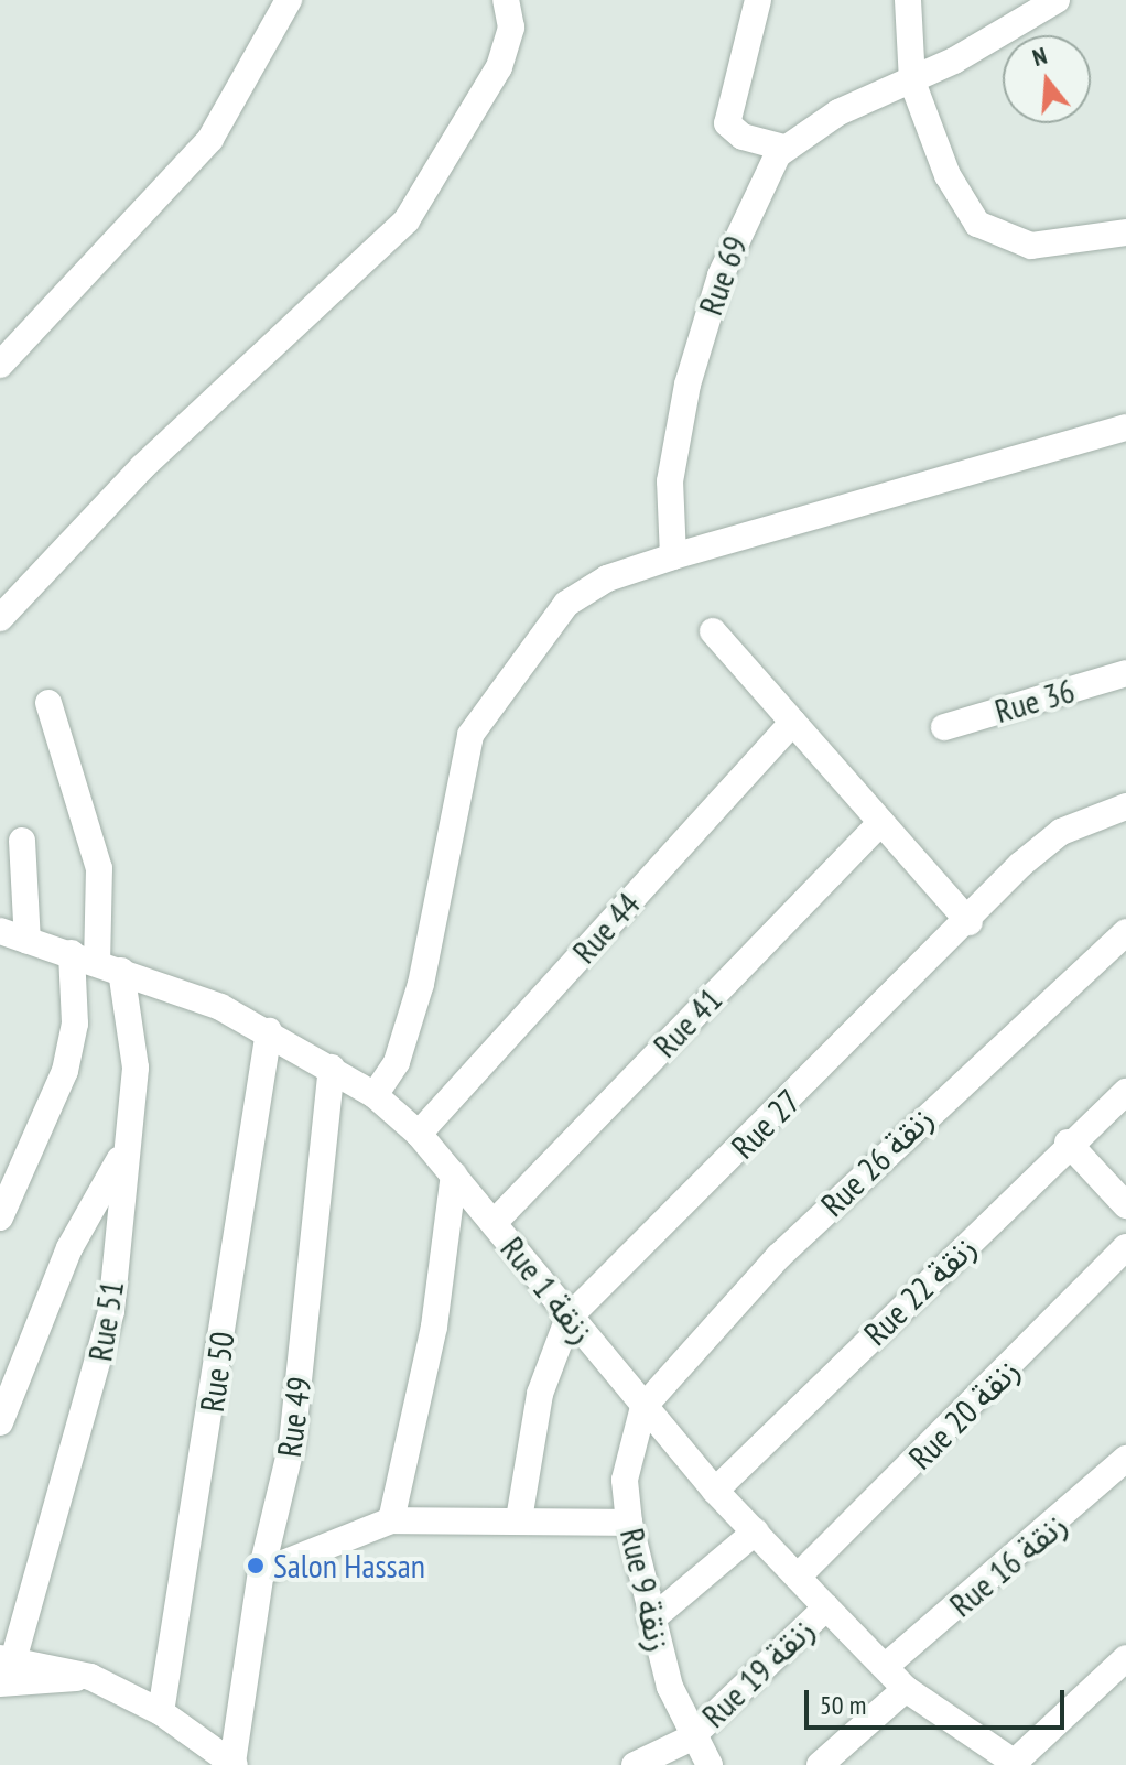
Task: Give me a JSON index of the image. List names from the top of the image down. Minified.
{"streets":{"street":["Rue 69","Rue 36","Rue 44","Rue 41","Rue 27","Rue 26 زنقة","Rue 1 زنقة","Rue 22 زنقة","Rue 51","Rue 50","Rue 20 زنقة","Rue 49","Rue 16 زنقة","Rue 9 زنقة","Rue 19 زنقة"]},"crossings":[["Rue 44","Rue 1 زنقة"],["Rue 41","Rue 1 زنقة"],["Rue 27","Rue 1 زنقة"],["Rue 26 زنقة","Rue 1 زنقة"],["Rue 26 زنقة","Rue 9 زنقة"],["Rue 1 زنقة","Rue 22 زنقة"],["Rue 1 زنقة","Rue 51"],["Rue 1 زنقة","Rue 50"],["Rue 1 زنقة","Rue 20 زنقة"],["Rue 1 زنقة","Rue 49"],["Rue 1 زنقة","Rue 16 زنقة"],["Rue 1 زنقة","Rue 9 زنقة"],["Rue 1 زنقة","Rue 19 زنقة"],["Rue 9 زنقة","Rue 19 زنقة"]],"places":["Salon Hassan"],"scale_bar":"50 m","north":"top"}
